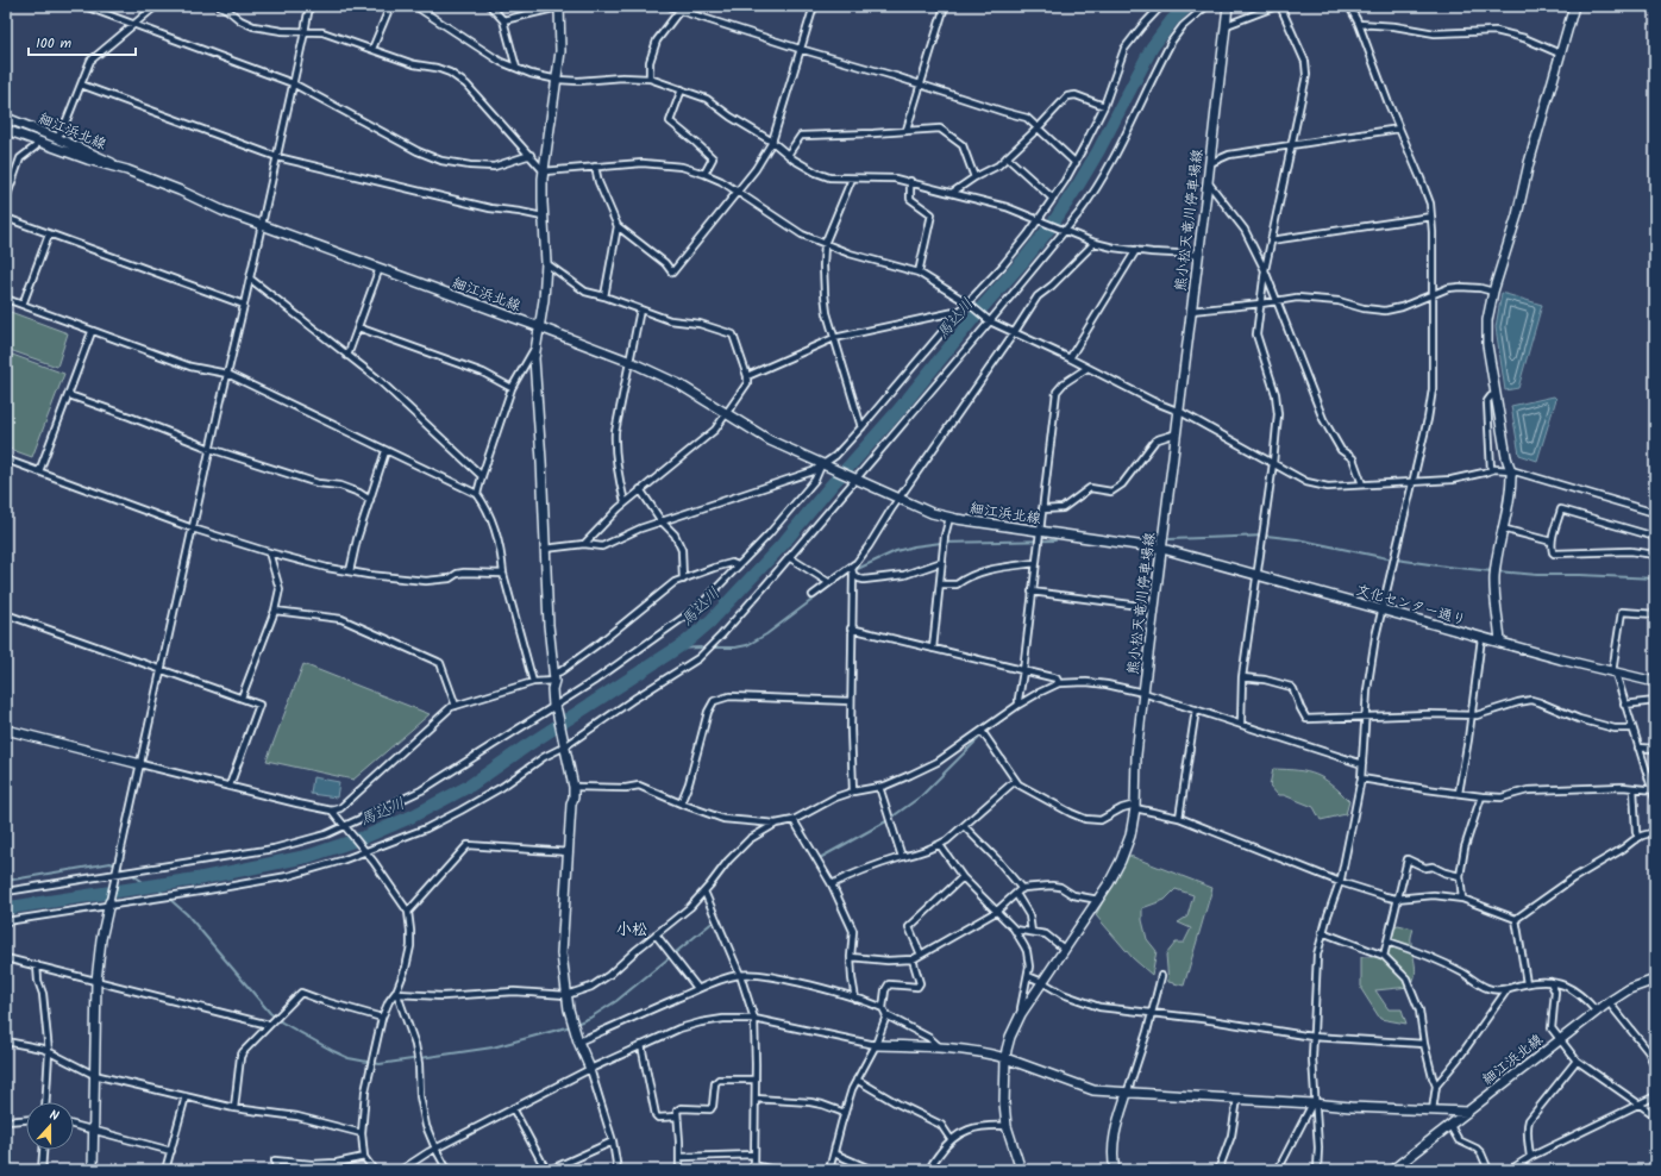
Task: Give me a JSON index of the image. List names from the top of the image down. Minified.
{"streets":{"street":["細江浜北線","熊小松天竜川停車場線","文化センター通り"]},"crossings":[["細江浜北線","熊小松天竜川停車場線"],["細江浜北線","文化センター通り"],["熊小松天竜川停車場線","文化センター通り"]],"districts":["小松"],"water":["馬込川"],"scale_bar":"100 m","north":"top"}
